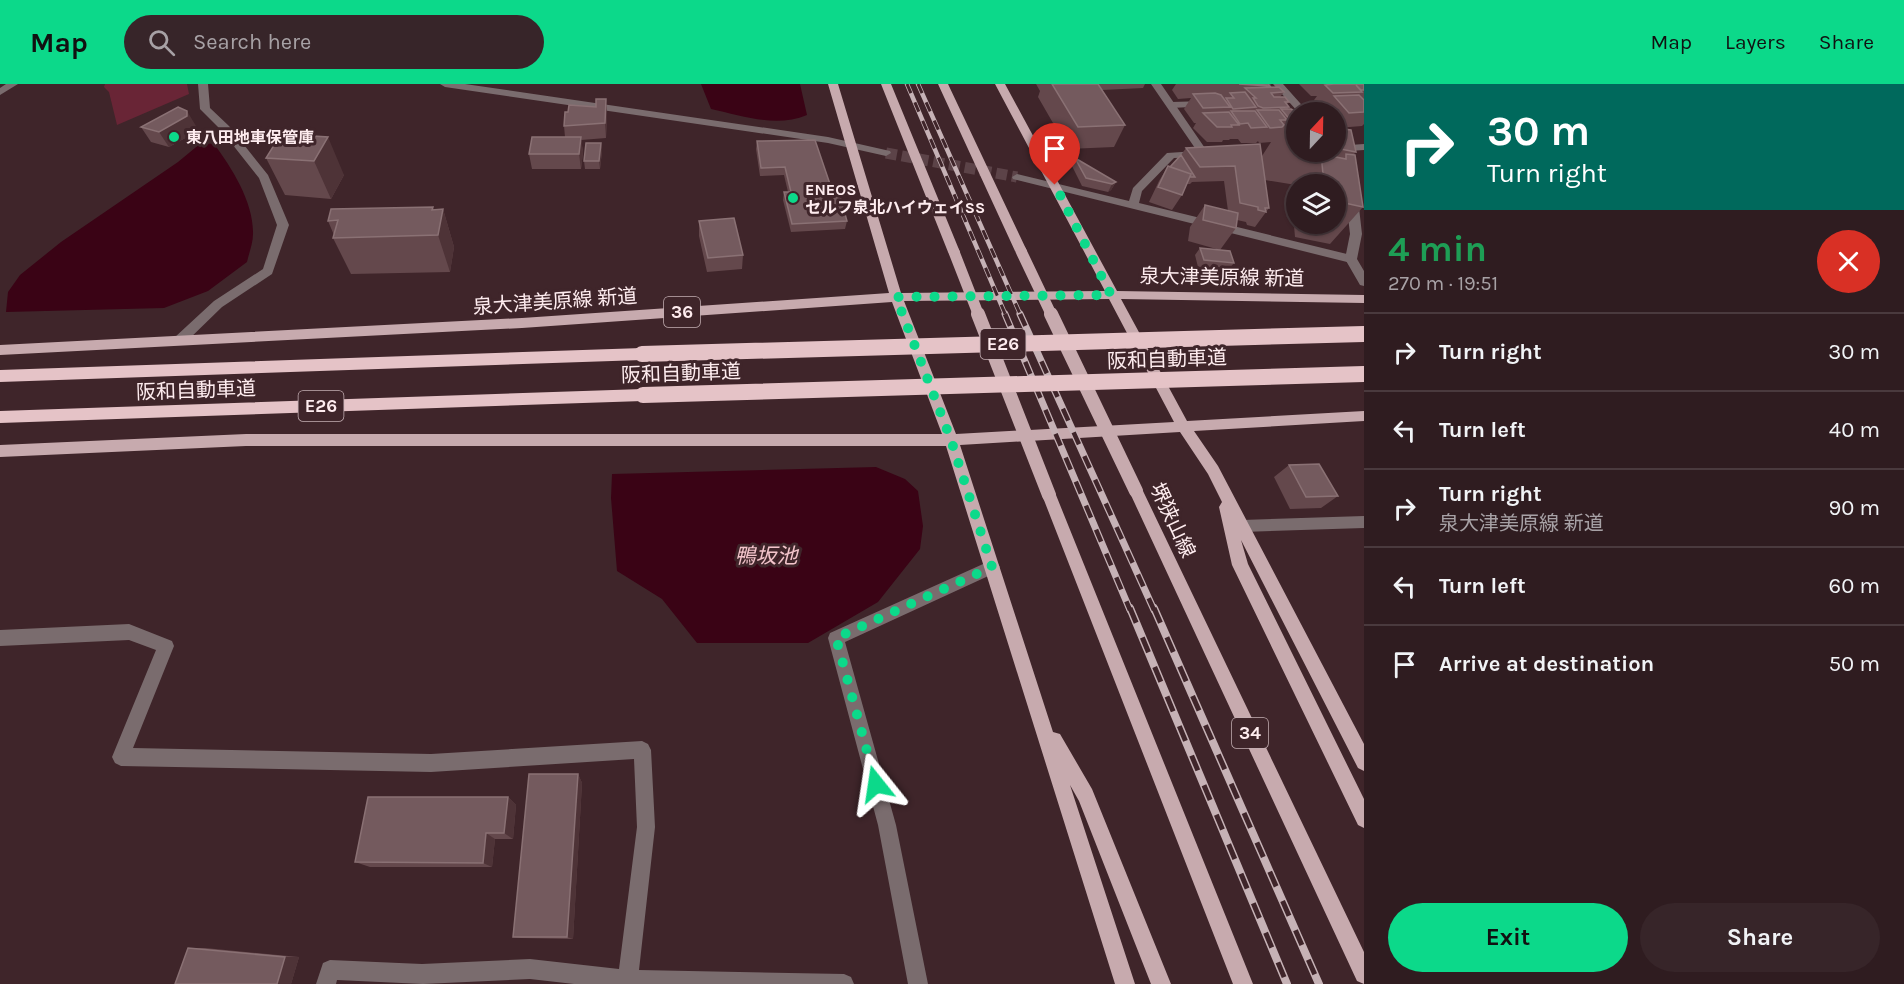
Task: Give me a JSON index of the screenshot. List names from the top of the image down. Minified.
{"streets":{"highway":["E26","阪和自動車道"],"main road":["泉大津美原線 新道","36","堺狭山線","34"]},"water":["鴨坂池"],"places":["東八田地車保管庫","ENEOS セルフ泉北ハイウェイSS"],"north":"top","page":{"header":"Map","search":"Search here","nav":["Map","Layers","Share"],"turn":["30 m","Turn right"],"heading":["4 min","270 m · 19:51"],"list":[{"name":"Turn right","value":"30 m"},{"name":"Turn left","value":"40 m"},{"name":"Turn right","note":"泉大津美原線 新道","value":"90 m"},{"name":"Turn left","value":"60 m"},{"name":"Arrive at destination","value":"50 m"}],"buttons":["Exit","Share"]}}
